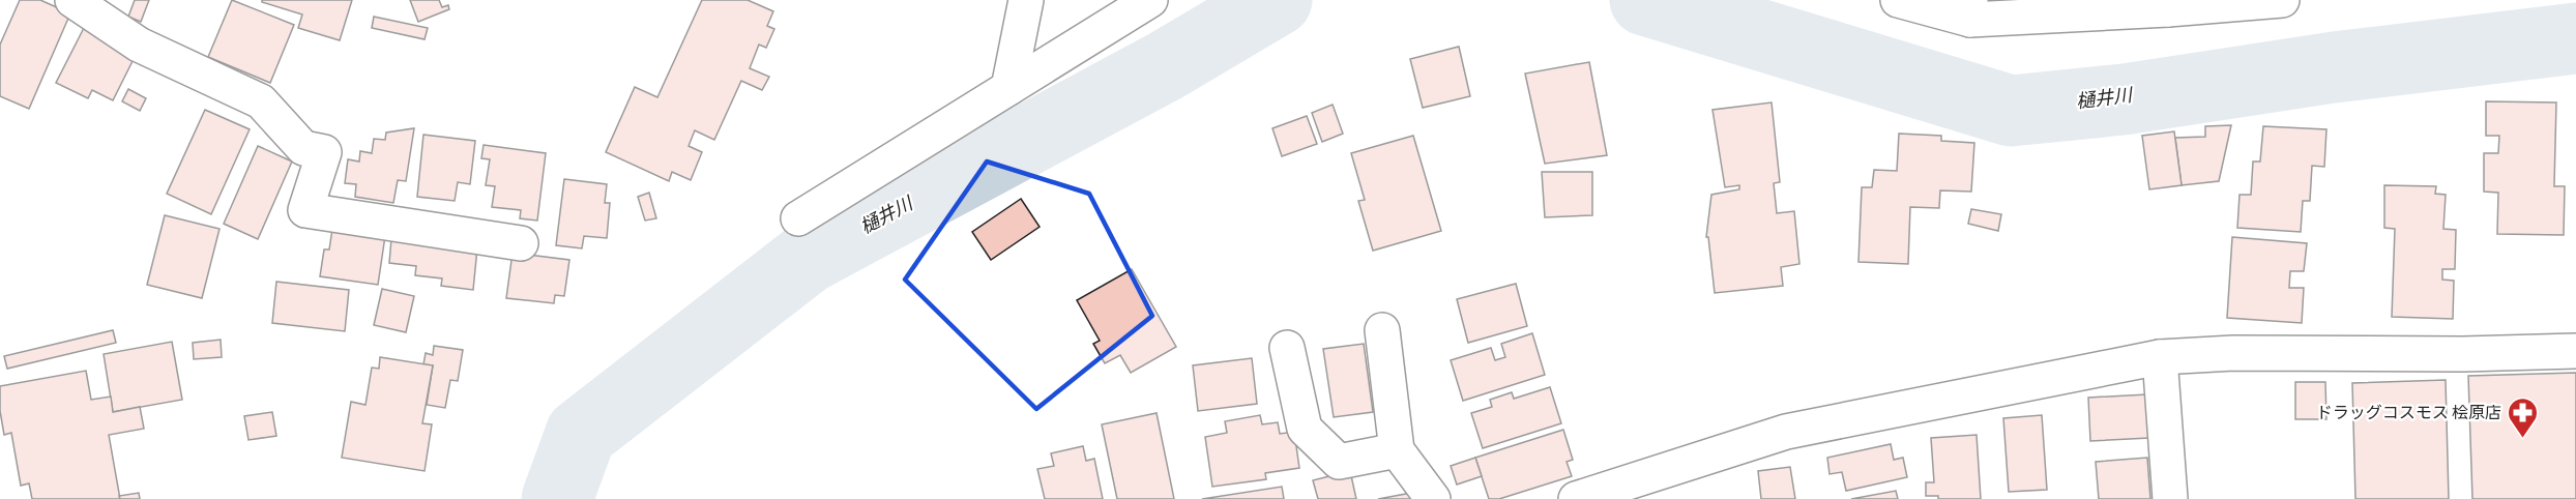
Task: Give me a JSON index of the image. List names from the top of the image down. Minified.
{"water":["樋井川"],"places":{"pharmacy":["ドラッグコスモス 桧原店"]}}
